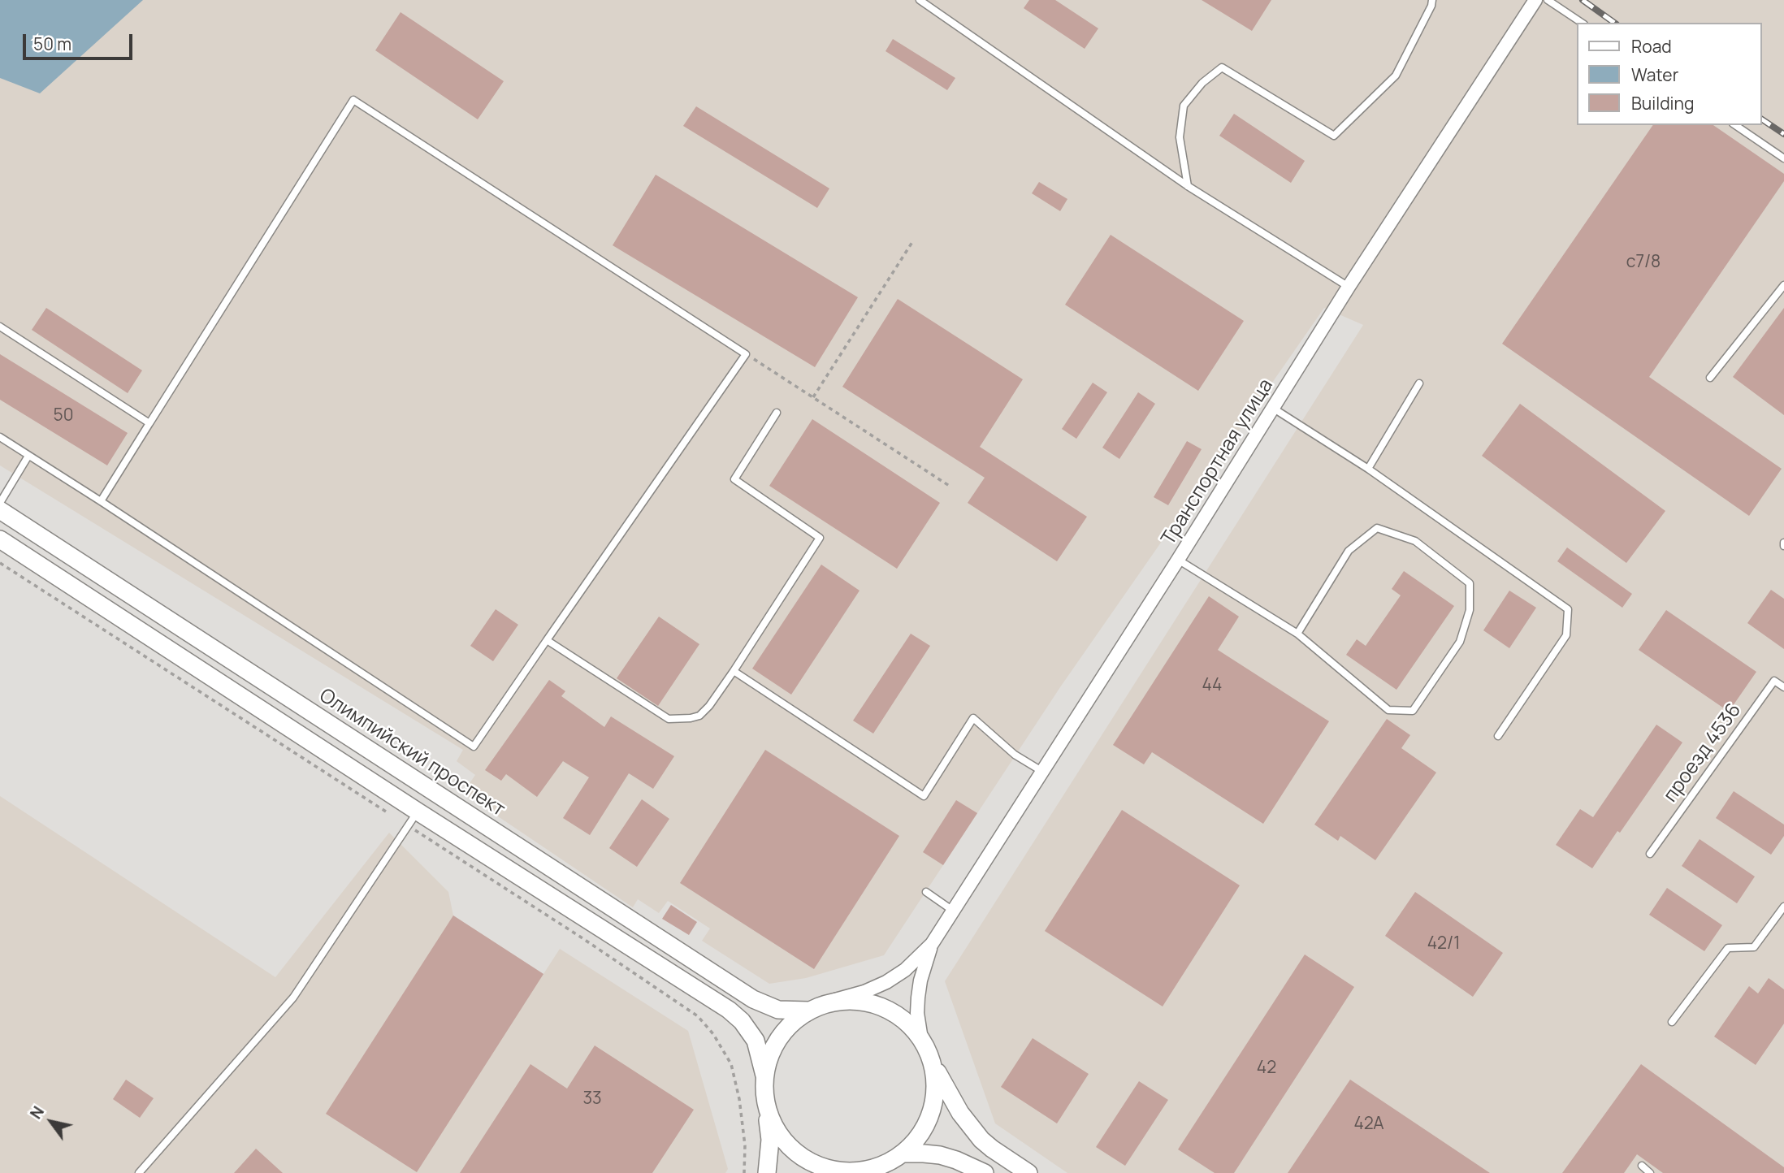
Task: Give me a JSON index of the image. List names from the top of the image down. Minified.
{"streets":{"main road":["Олимпийский проспект"],"street":["Транспортная улица"],"lane":["проезд 4536"]},"crossings":[["Транспортная улица","Олимпийский проспект"]],"house_numbers":["с7/8","50","44","42/1","42","33","42А"],"legend":["Road","Water","Building"],"scale_bar":"50 m","north":"top left"}
